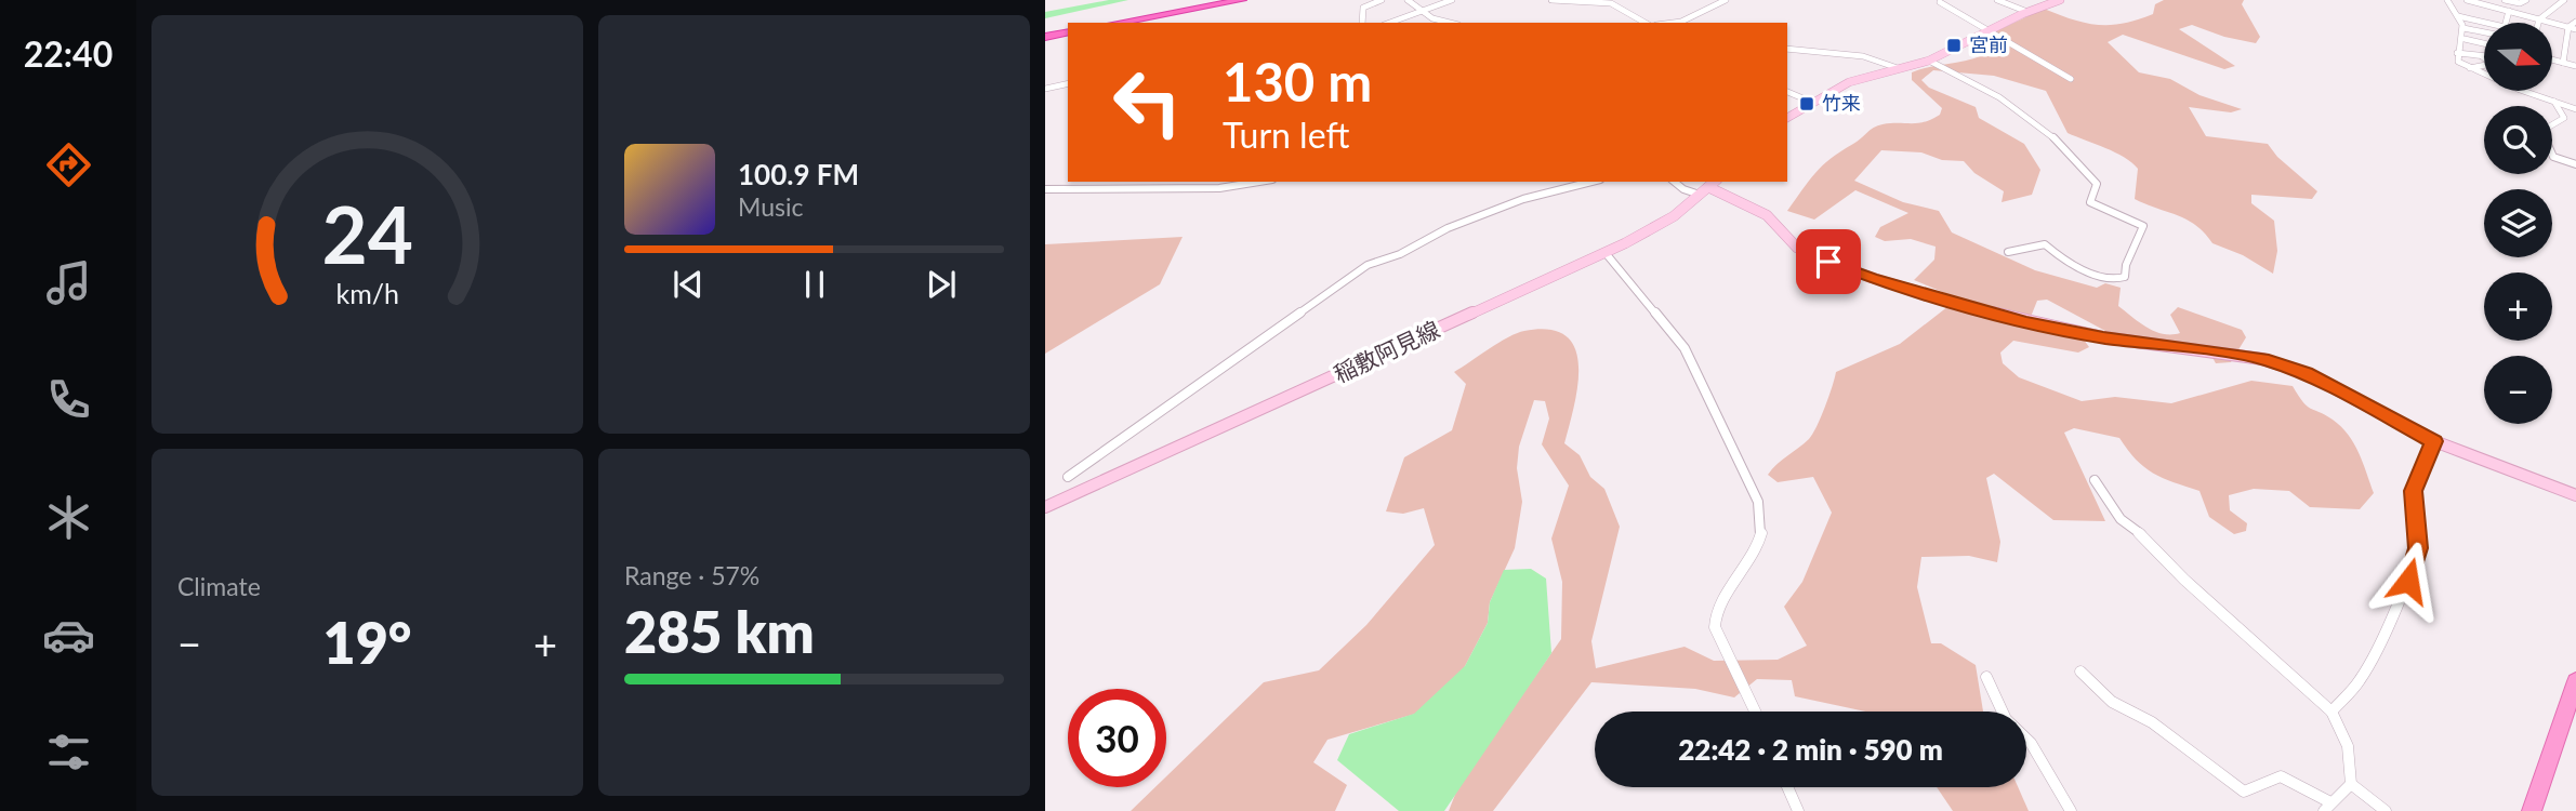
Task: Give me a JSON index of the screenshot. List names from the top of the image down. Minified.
{"streets":{"main road":["稲敷阿見線"]},"places":{"transit":["宮前","竹来"]},"north":"right","page":{"tabs":"22:40","map_buttons":["+","−"],"turn":["130 m","Turn left"],"song":["100.9 FM","Music"],"tile":["Climate",["Range · 57%","285 km"]],"heat":["−","19°","+"],"limit":"30","trip":"22:42 · 2 min · 590 m","gauge":["24","km/h"]}}
